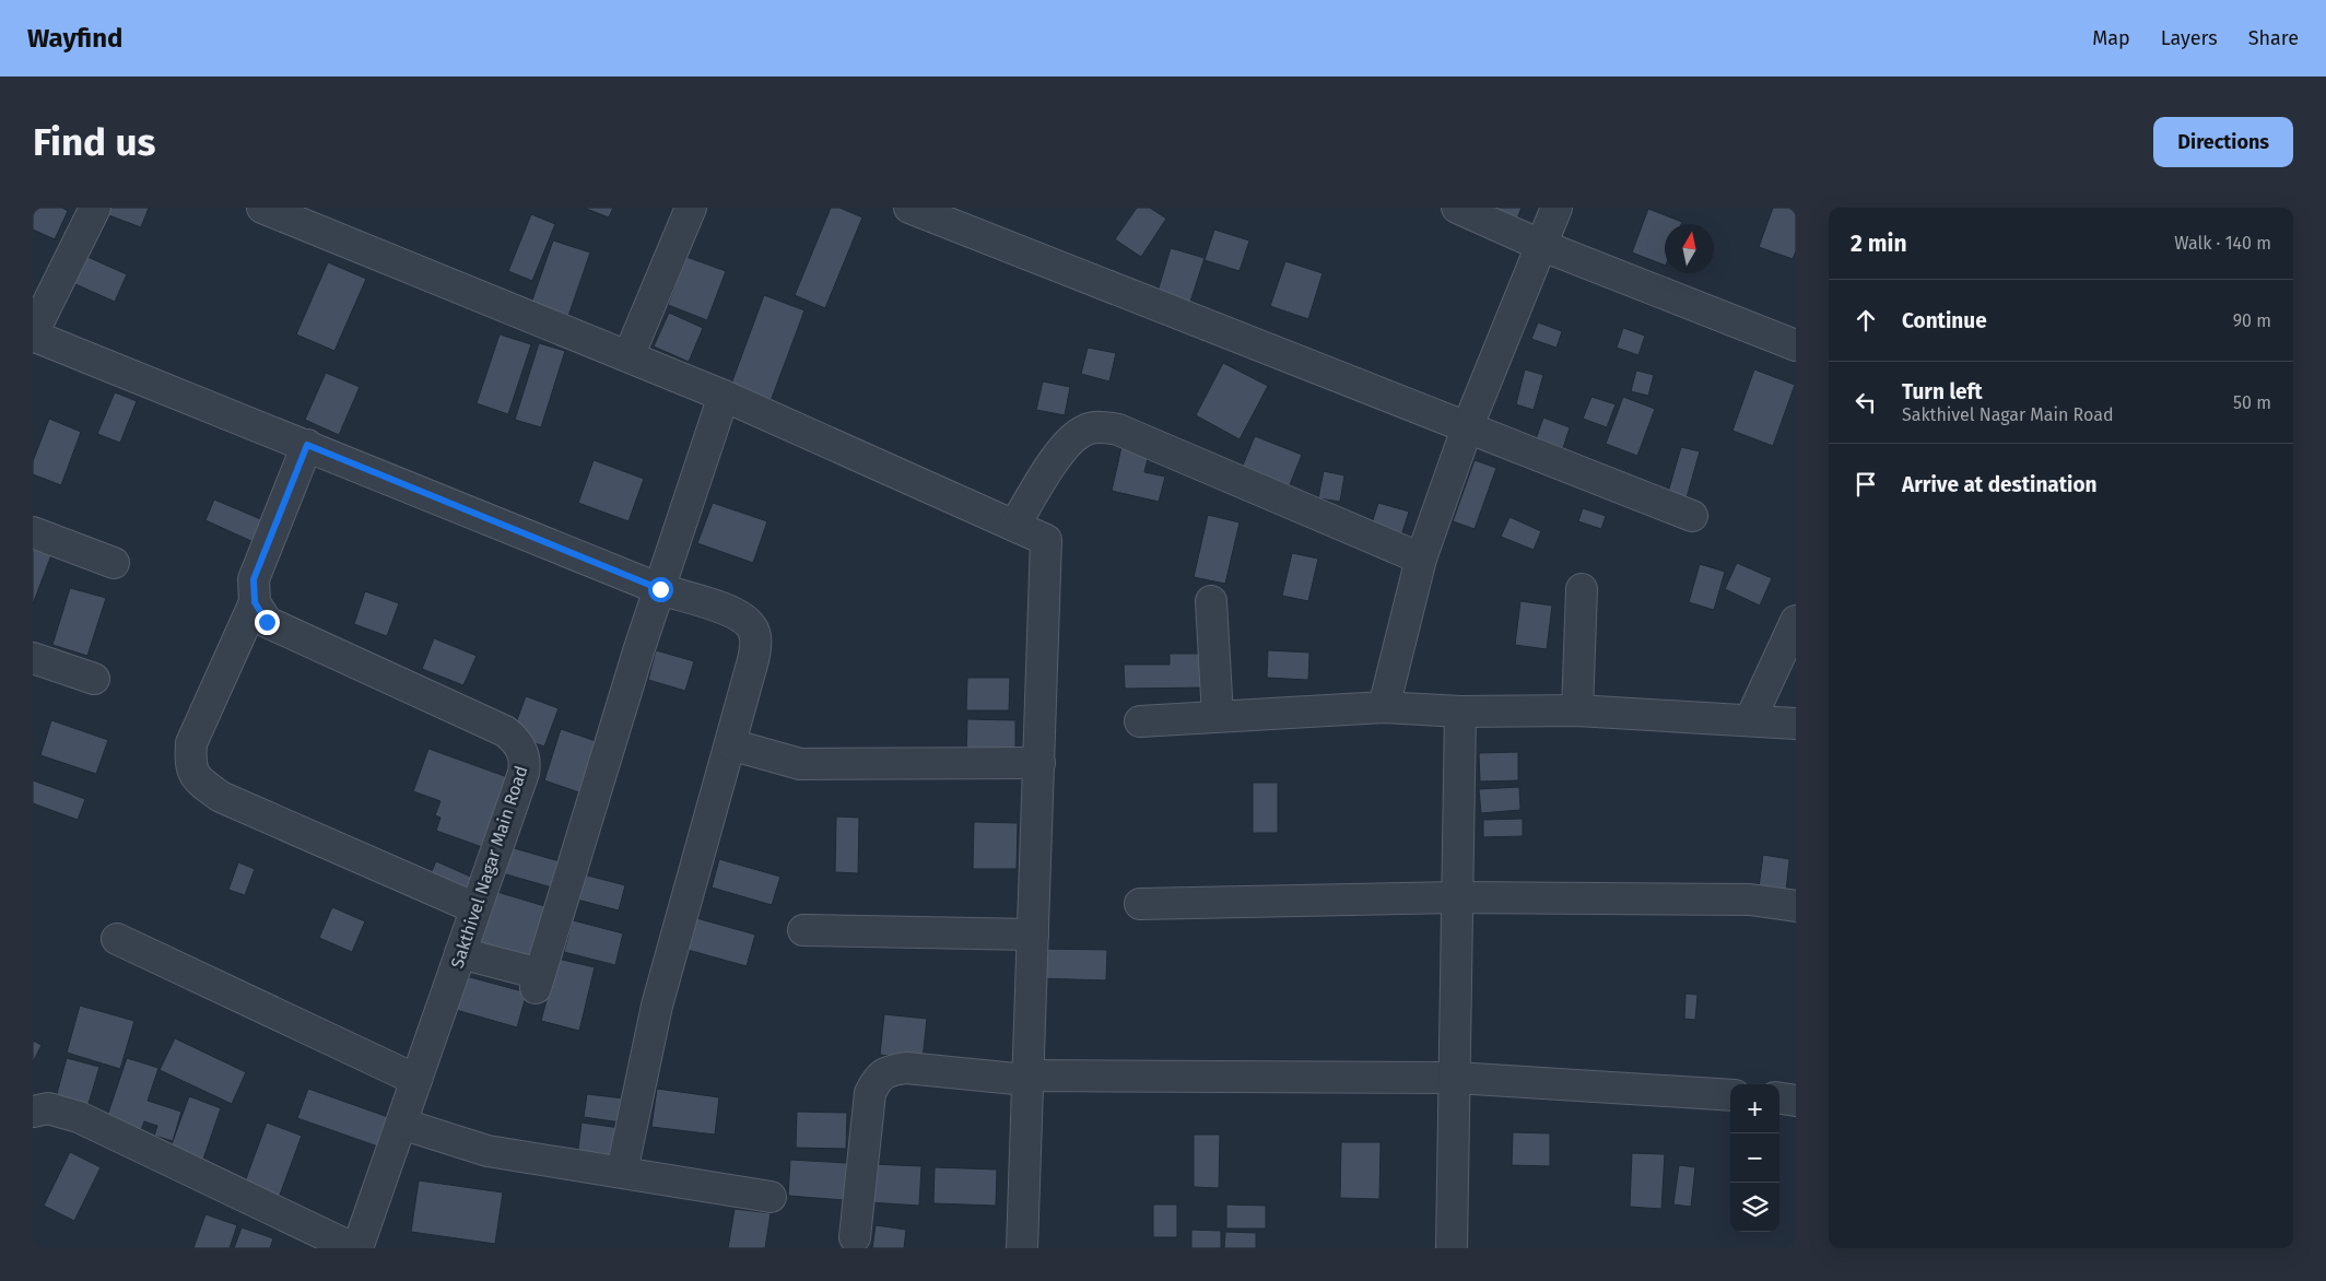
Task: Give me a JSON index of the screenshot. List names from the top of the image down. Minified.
{"streets":{"street":["Sakthivel Nagar Main Road"]},"north":"top","page":{"header":"Wayfind","nav":["Map","Layers","Share"],"buttons":"Directions","title":"Find us","heading":["2 min","Walk · 140 m"],"list":[["Continue","90 m"],["Turn left","Sakthivel Nagar Main Road","50 m"],"Arrive at destination"],"map_buttons":["+","−"]}}
